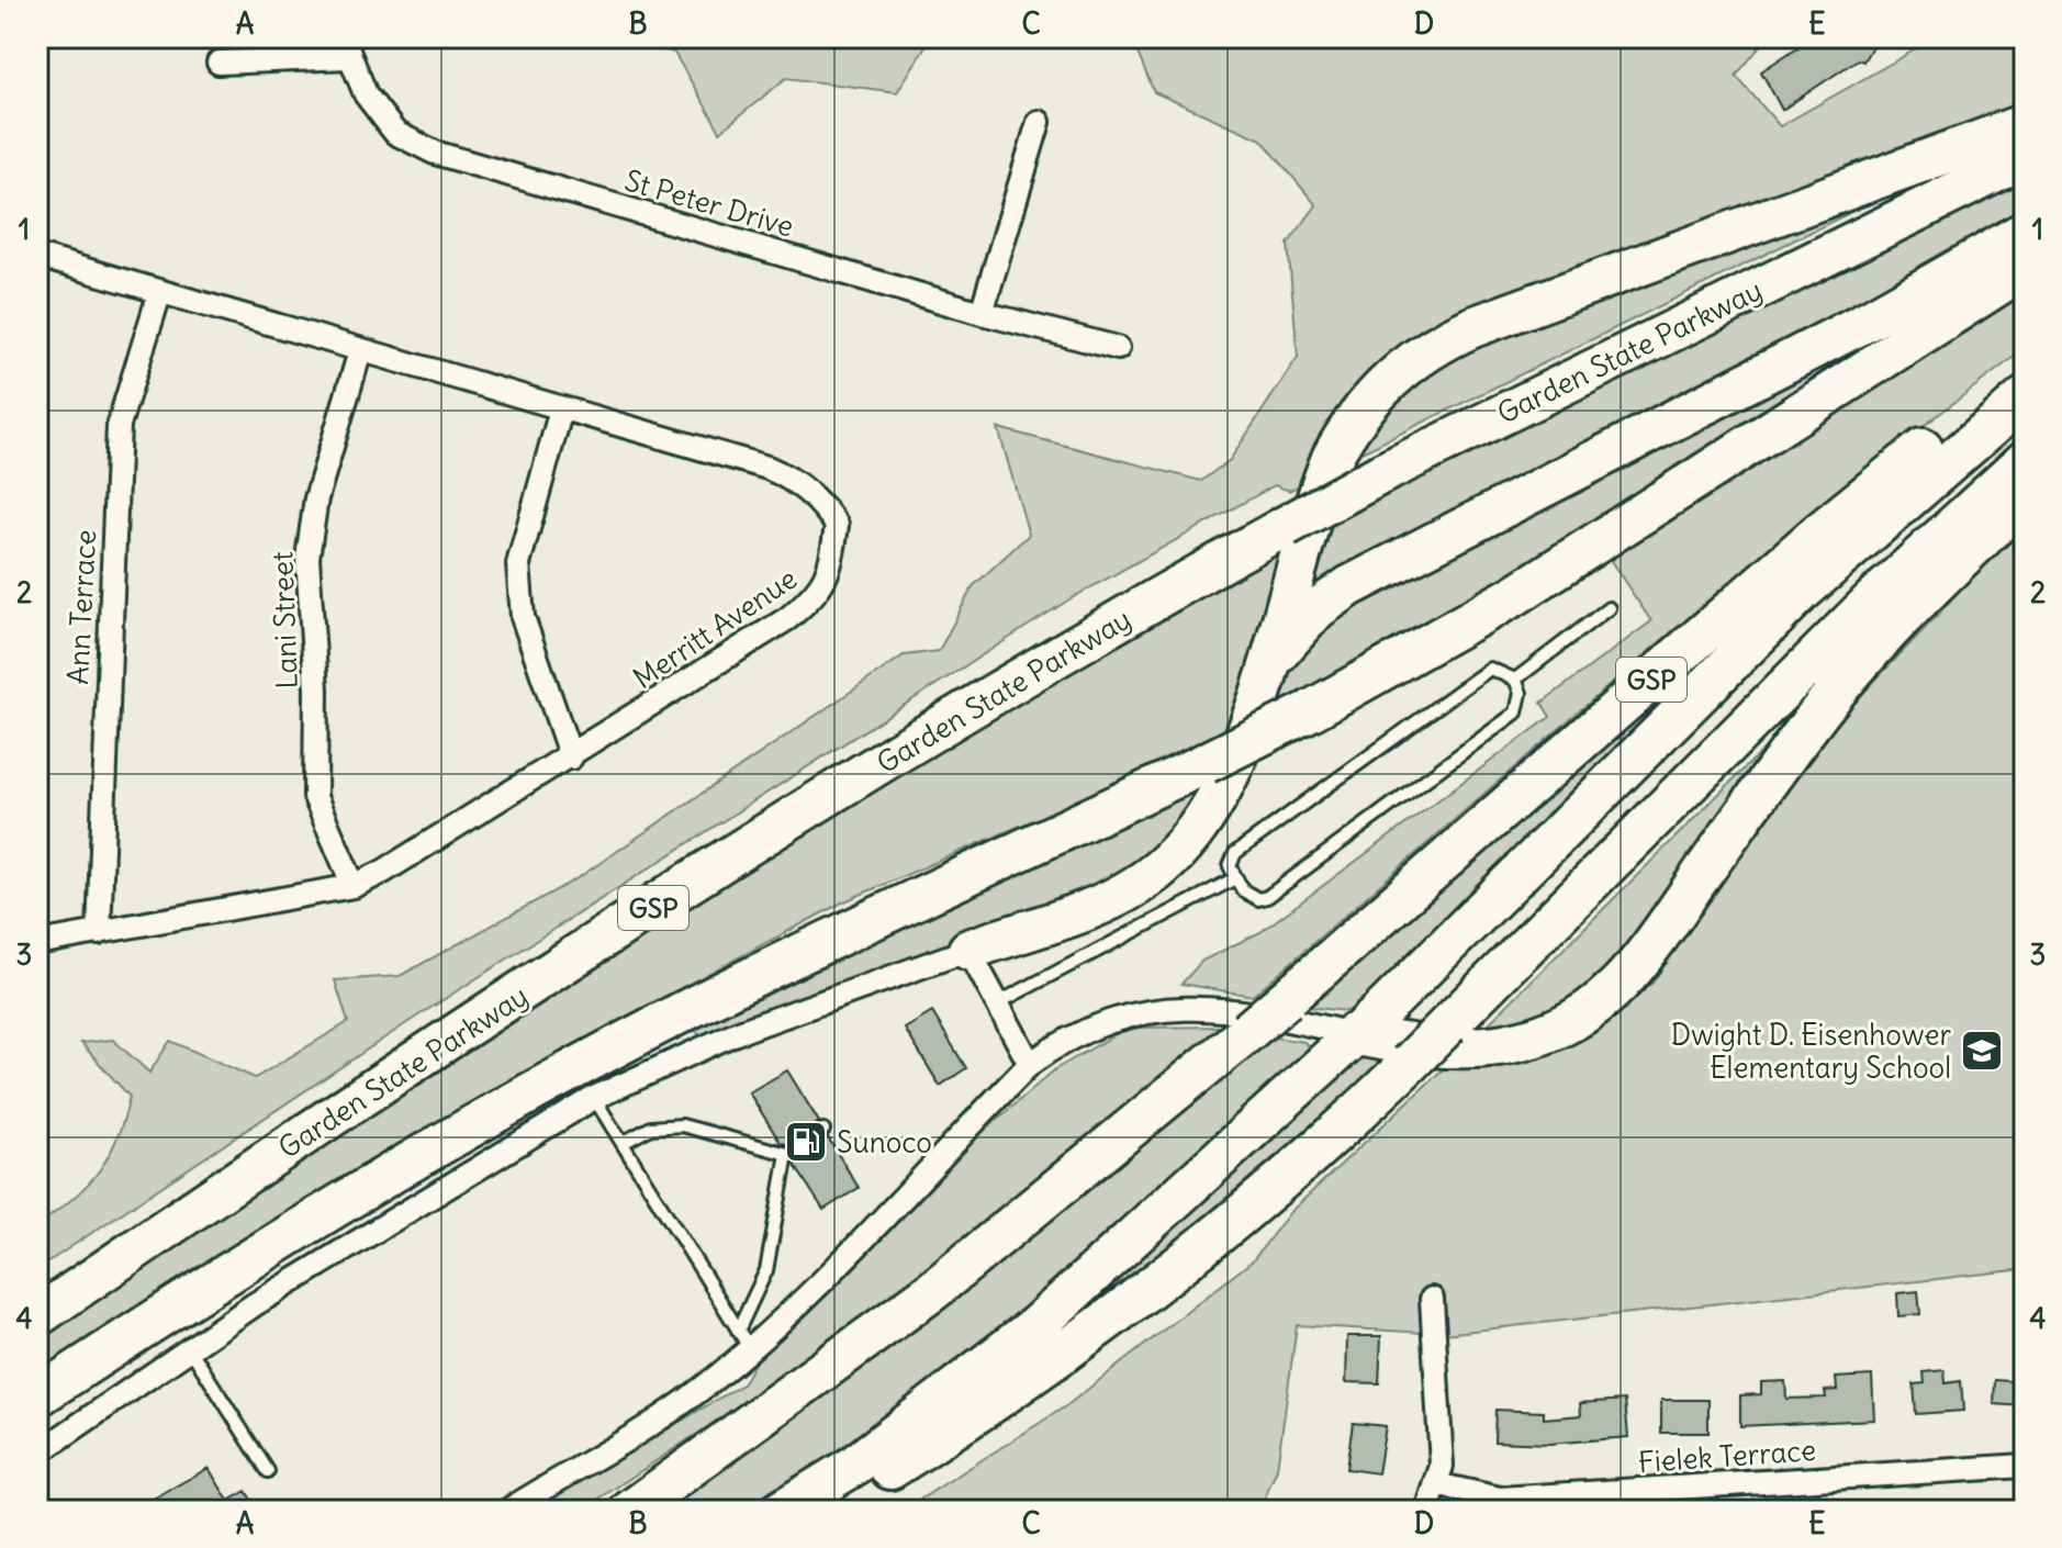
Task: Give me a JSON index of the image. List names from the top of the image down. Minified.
{"streets":{"highway":["Garden State Parkway","GSP"],"street":["St Peter Drive","Ann Terrace","Lani Street","Merritt Avenue","Fielek Terrace"]},"crossings":[["Ann Terrace","Merritt Avenue"],["Lani Street","Merritt Avenue"]],"places":{"school or university":["Dwight D. Eisenhower Elementary School"],"fuel station":["Sunoco"]},"grid":{"columns":["A","B","C","D","E"],"rows":["1","2","3","4"]}}
